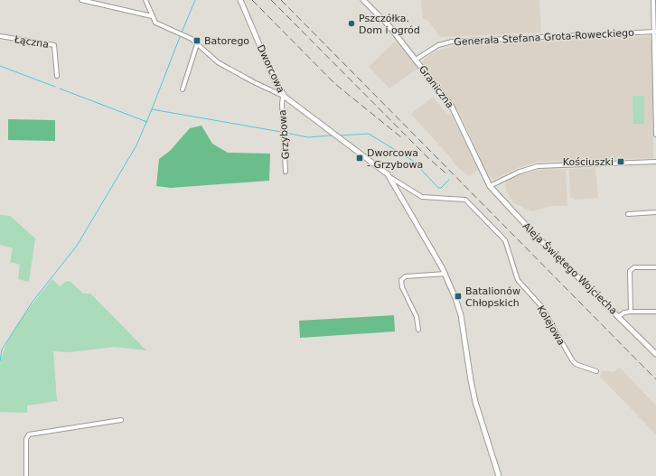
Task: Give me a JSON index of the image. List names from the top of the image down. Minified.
{"streets":{"street":["Generała Stefana Grota-Roweckiego","Łączna","Dworcowa","Graniczna","Grzybowa","Aleja Świętego Wojciecha","Kolejowa"]},"crossings":[["Generała Stefana Grota-Roweckiego","Graniczna"],["Dworcowa","Grzybowa"],["Graniczna","Aleja Świętego Wojciecha"]],"places":{"other":["Pszczółka. Dom i ogród"],"transit":["Batorego","Dworcowa - Grzybowa","Kościuszki","Batalionów Chłopskich"]}}
